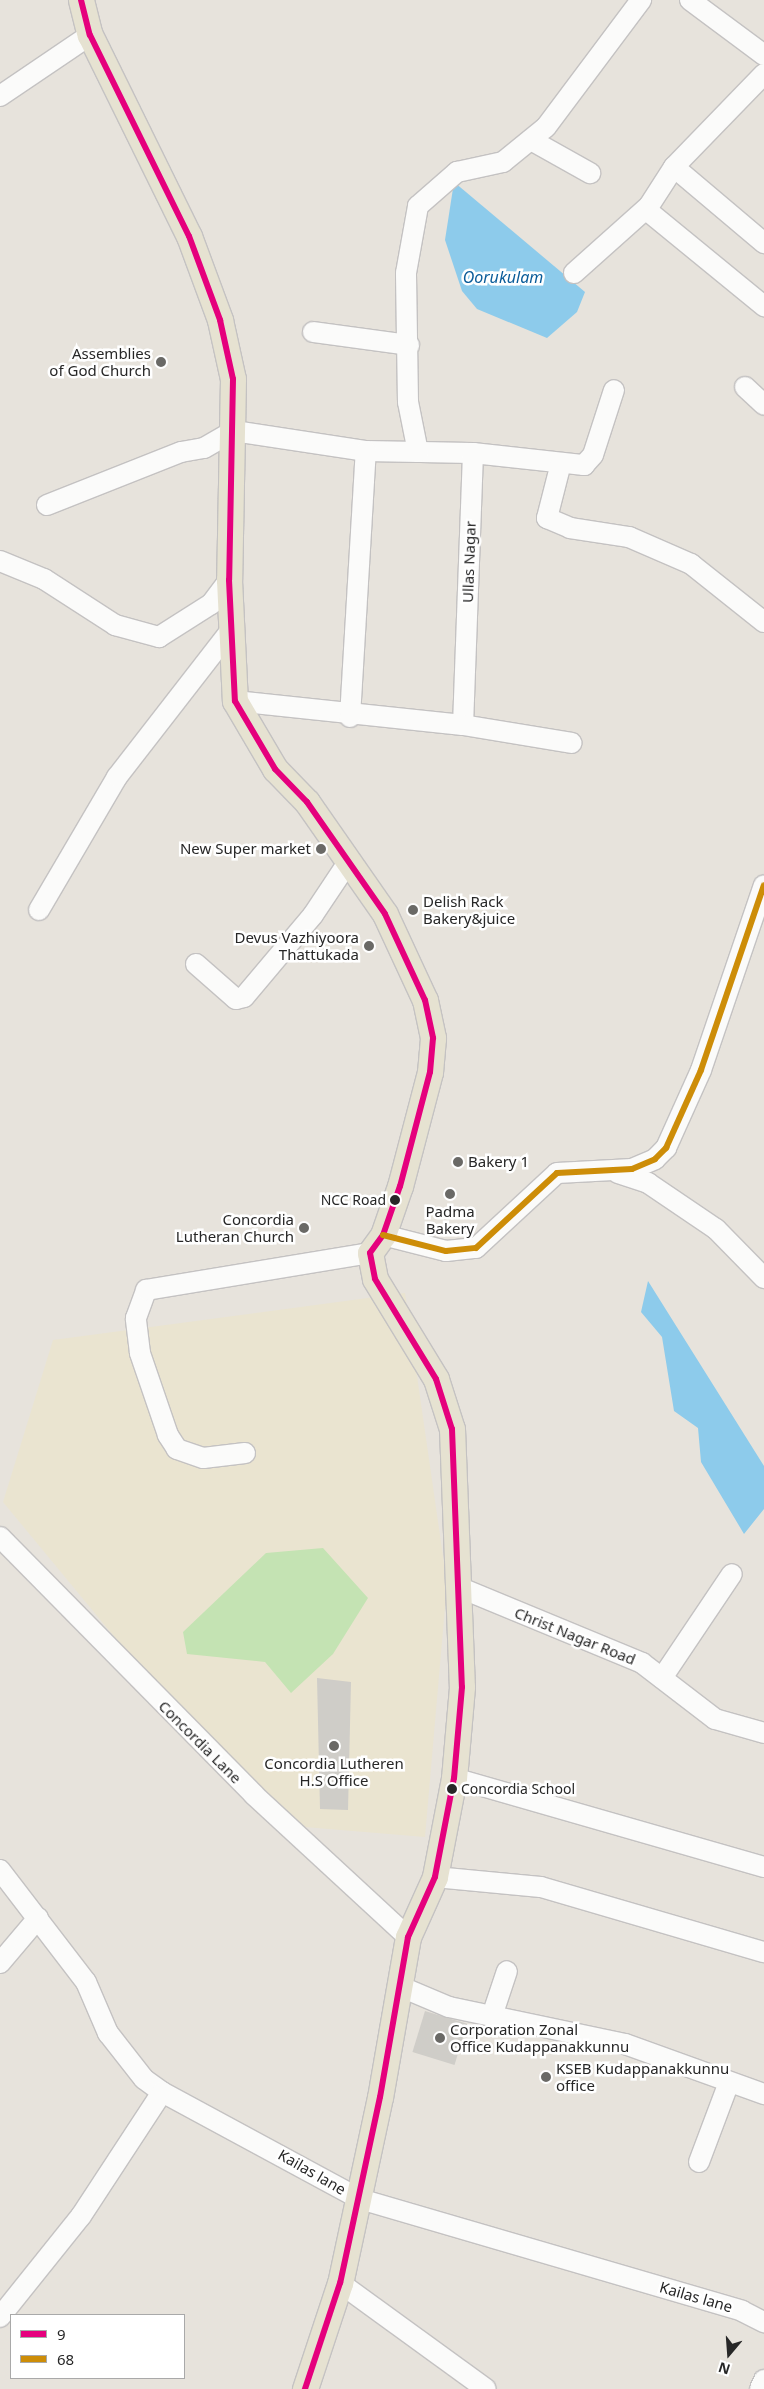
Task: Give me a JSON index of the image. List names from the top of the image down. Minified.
{"streets":{"street":["Ullas Nagar","Christ Nagar Road","Concordia Lane","Kailas lane"]},"water":["Oorukulam"],"places":["Assemblies of God Church","New Super market","Delish Rack Bakery&juice","Devus Vazhiyoora Thattukada","Bakery 1","Padma Bakery","NCC Road","Concordia Lutheran Church","Concordia Lutheren H.S Office","Concordia School","Corporation Zonal Office Kudappanakkunnu","KSEB Kudappanakkunnu office"],"lines":["transit line 9","transit line 68"],"legend":["9","68"],"north":"bottom"}
